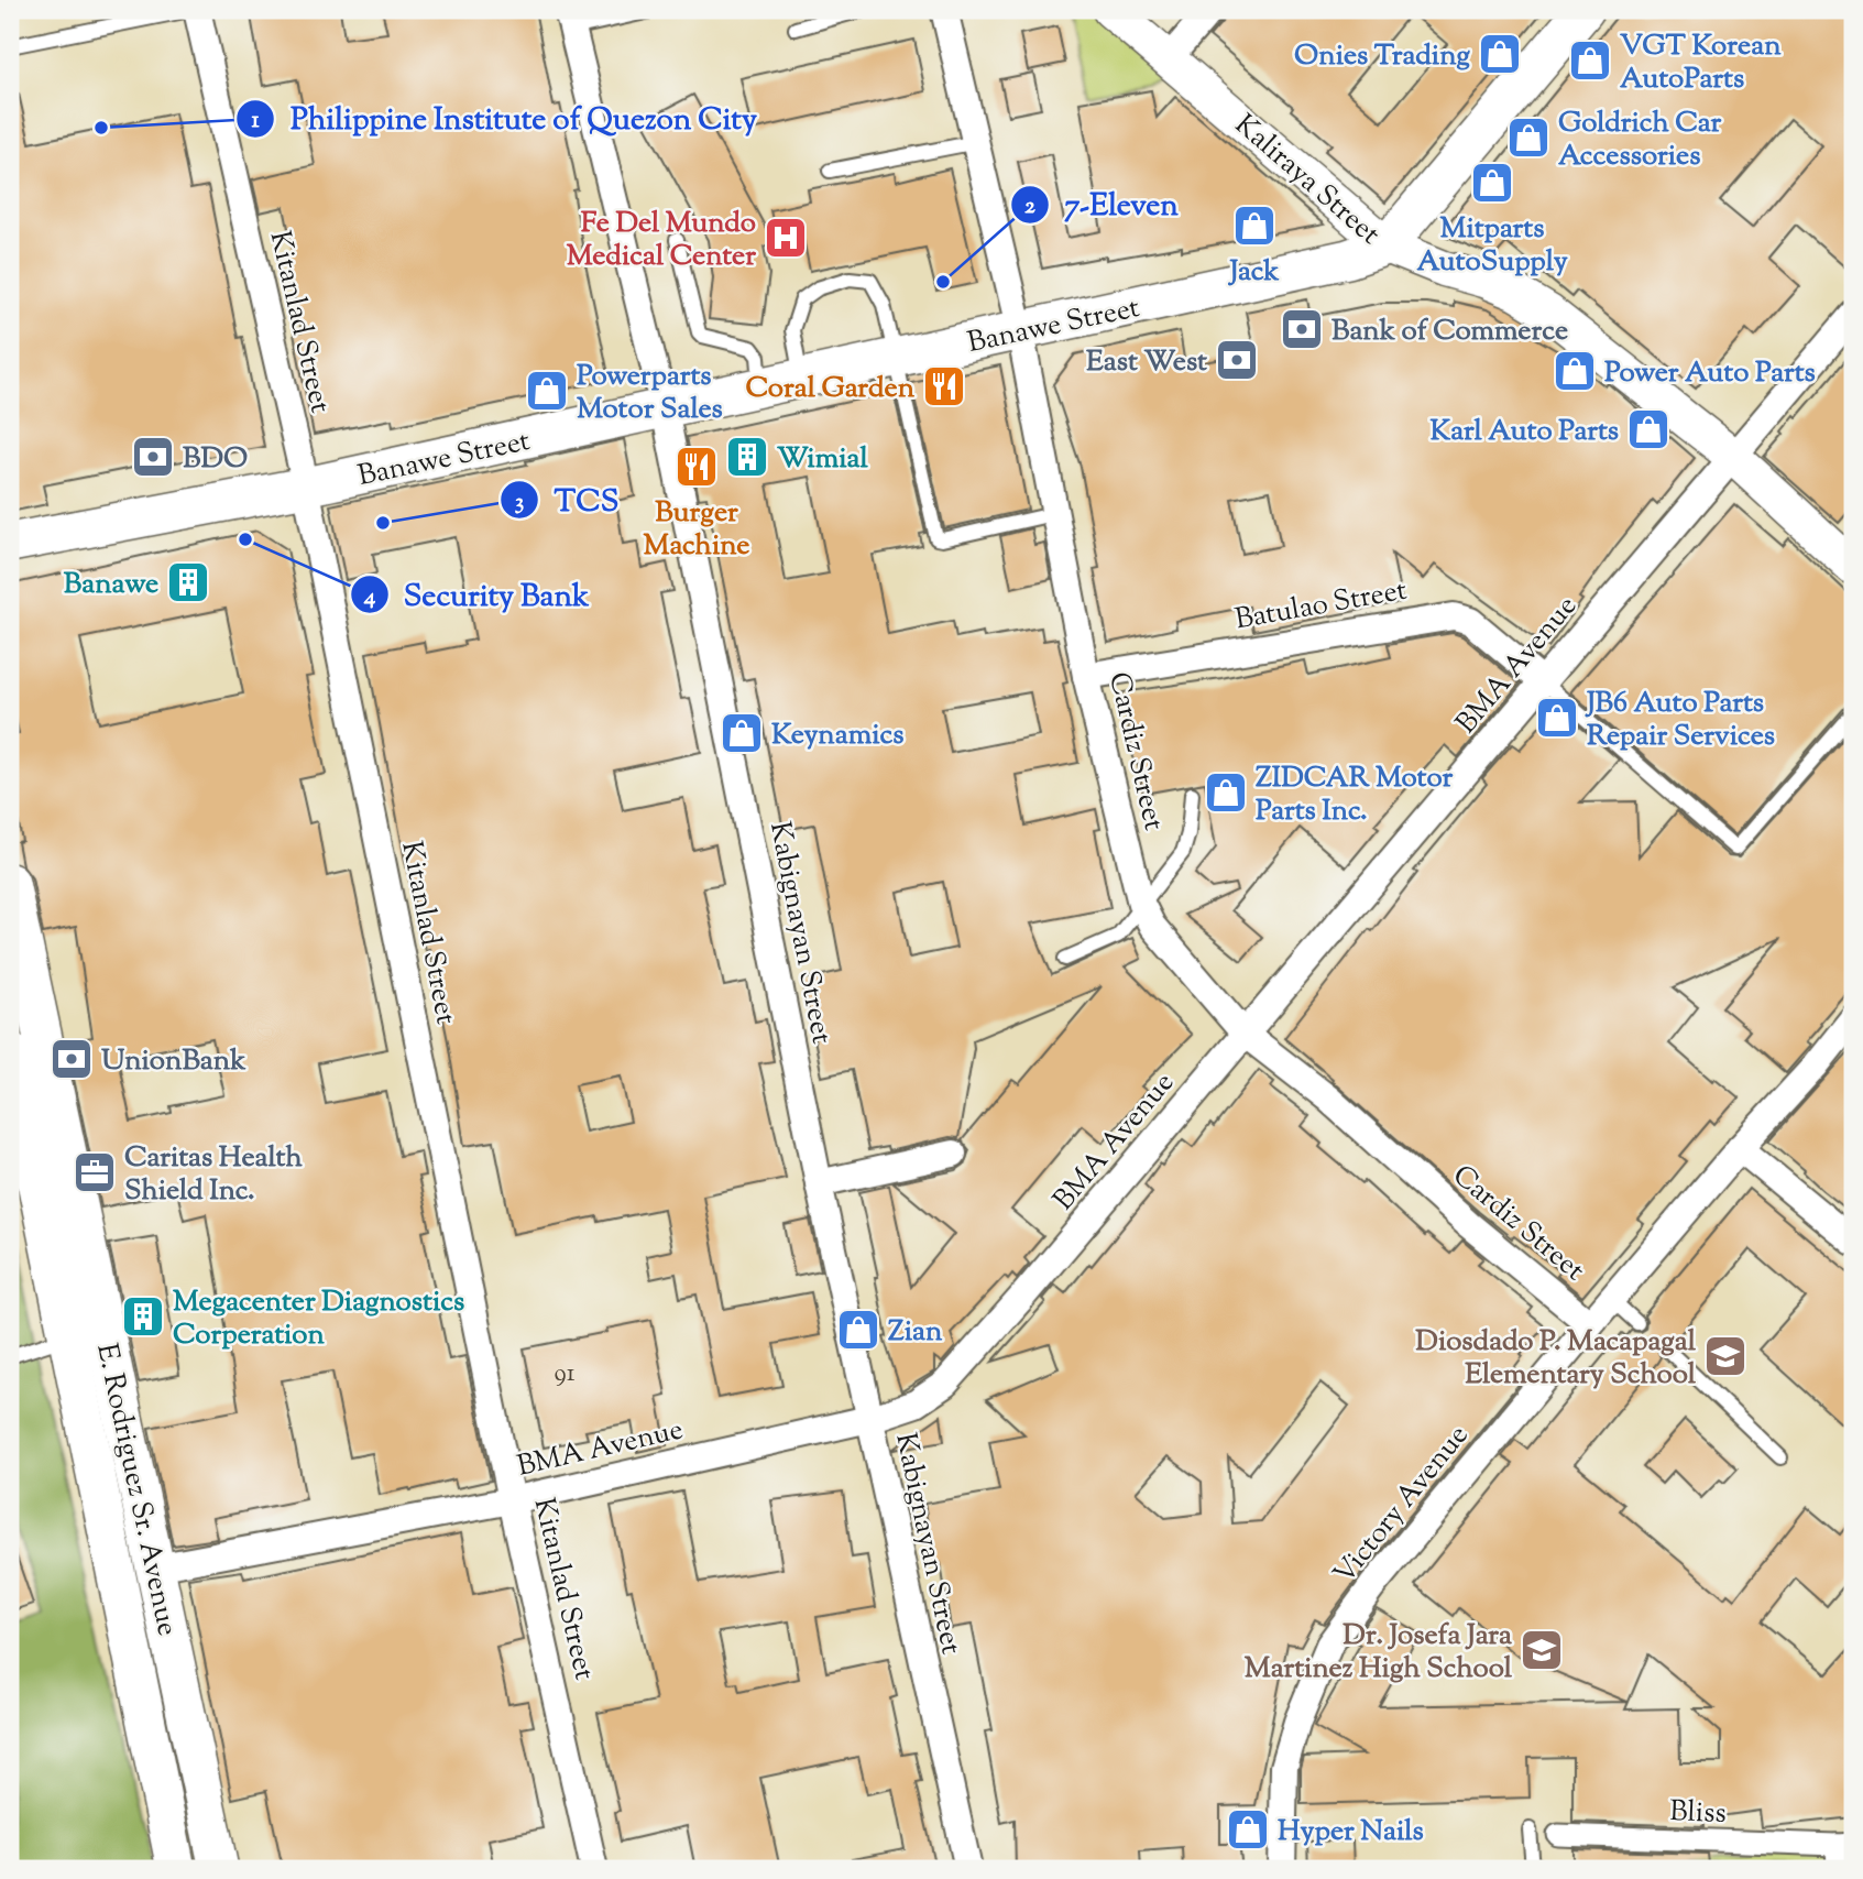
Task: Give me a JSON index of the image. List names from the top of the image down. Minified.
{"streets":{"main road":["Banawe Street","E. Rodriguez Sr. Avenue"],"street":["Kaliraya Street","Kitanlad Street","Batulao Street","BMA Avenue","Cardiz Street","Kabignayan Street","Victory Avenue","Bliss"]},"crossings":[["Kaliraya Street","Banawe Street"],["Kaliraya Street","BMA Avenue"],["Kitanlad Street","Banawe Street"],["Kitanlad Street","BMA Avenue"],["Banawe Street","Cardiz Street"],["Banawe Street","Kabignayan Street"],["Batulao Street","BMA Avenue"],["Batulao Street","Cardiz Street"],["BMA Avenue","Cardiz Street"],["BMA Avenue","Kabignayan Street"],["BMA Avenue","E. Rodriguez Sr. Avenue"],["Cardiz Street","Victory Avenue"]],"places":{"shop":["Onies Trading","VGT Korean AutoParts","Goldrich Car Accessories","Mitparts AutoSupply","Jack","Power Auto Parts","Powerparts Motor Sales","Karl Auto Parts","JB6 Auto Parts Repair Services","Keynamics","ZIDCAR Motor Parts Inc.","Zian","Hyper Nails"],"other":["Philippine Institute of Quezon City","7-Eleven","TCS","Security Bank"],"hospital":["Fe Del Mundo Medical Center"],"bank":["Bank of Commerce","East West","BDO","UnionBank"],"restaurant":["Coral Garden","Burger Machine"],"building":["Wimial","Banawe","Megacenter Diagnostics Corperation"],"office":["Caritas Health Shield Inc."],"school or university":["Diosdado P. Macapagal Elementary School","Dr. Josefa Jara Martinez High School"]},"house_numbers":["91"]}
